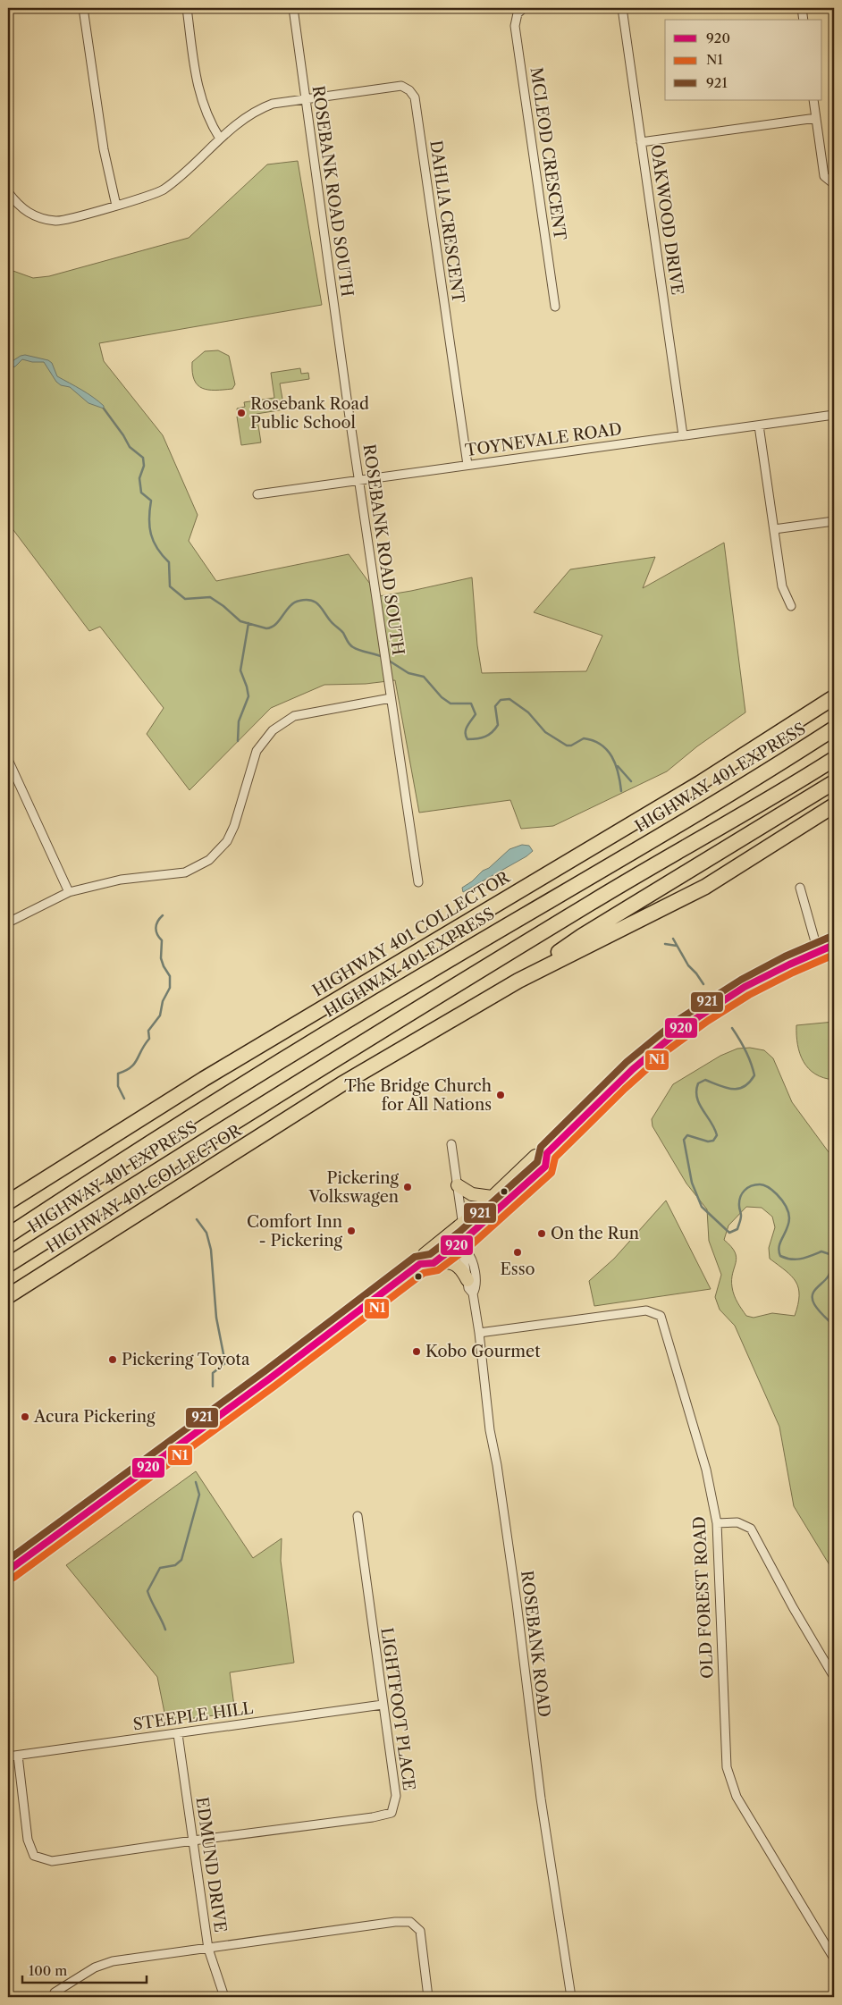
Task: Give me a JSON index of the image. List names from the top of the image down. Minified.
{"streets":{"highway":["HIGHWAY 401 EXPRESS","HIGHWAY 401 COLLECTOR"],"street":["MCLEOD CRESCENT","ROSEBANK ROAD SOUTH","OAKWOOD DRIVE","DAHLIA CRESCENT","TOYNEVALE ROAD","OLD FOREST ROAD","ROSEBANK ROAD","LIGHTFOOT PLACE","STEEPLE HILL","EDMUND DRIVE"]},"crossings":[["ROSEBANK ROAD SOUTH","DAHLIA CRESCENT"],["ROSEBANK ROAD SOUTH","TOYNEVALE ROAD"],["OAKWOOD DRIVE","TOYNEVALE ROAD"],["DAHLIA CRESCENT","TOYNEVALE ROAD"],["OLD FOREST ROAD","ROSEBANK ROAD"],["LIGHTFOOT PLACE","STEEPLE HILL"],["LIGHTFOOT PLACE","EDMUND DRIVE"],["STEEPLE HILL","EDMUND DRIVE"]],"places":["Rosebank Road Public School","The Bridge Church for All Nations","Pickering Volkswagen","Comfort Inn - Pickering","On the Run","Esso","Kobo Gourmet","Pickering Toyota","Acura Pickering"],"lines":["transit line 921","transit line 920","transit line N1"],"legend":["920","N1","921"],"scale_bar":"100 m"}
